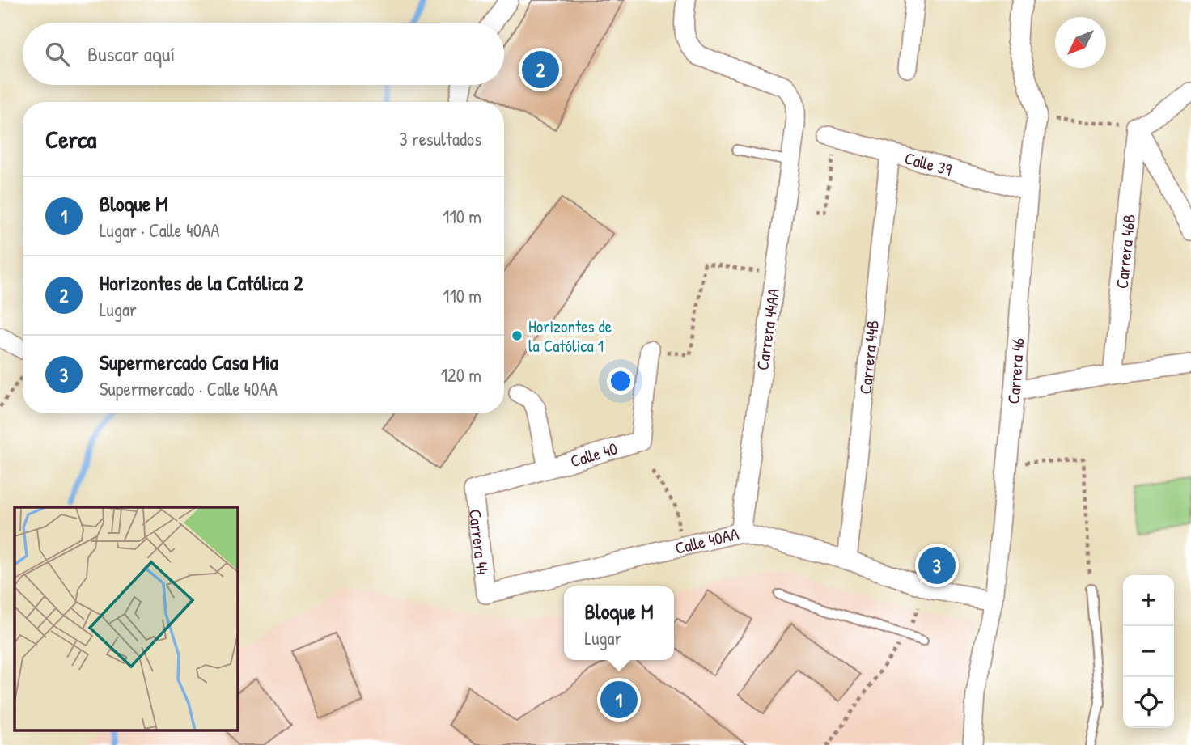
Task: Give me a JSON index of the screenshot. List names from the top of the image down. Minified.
{"streets":{"street":["Calle 39","Carrera 46B","Carrera 44AA","Carrera 44B","Carrera 46","Calle 40","Carrera 44","Calle 40AA"]},"crossings":[["Calle 39","Carrera 44B"],["Calle 39","Carrera 46"],["Carrera 44AA","Calle 40AA"],["Carrera 44B","Calle 40AA"],["Carrera 46","Calle 40AA"],["Calle 40","Carrera 44"],["Carrera 44","Calle 40AA"]],"places":["Horizontes de la Católica 1"],"north":"bottom left","page":{"search":"Buscar aquí","pins":["2","3","1"],"heading":["Cerca","3 resultados"],"list":[{"mark":"1","name":"Bloque M","note":"Lugar · Calle 40AA","value":"110 m"},{"mark":"2","name":"Horizontes de la Católica 2","note":"Lugar","value":"110 m"},{"mark":"3","name":"Supermercado Casa Mia","note":"Supermercado · Calle 40AA","value":"120 m"}],"map_buttons":["+","−"],"popup":["Bloque M","Lugar"]}}
